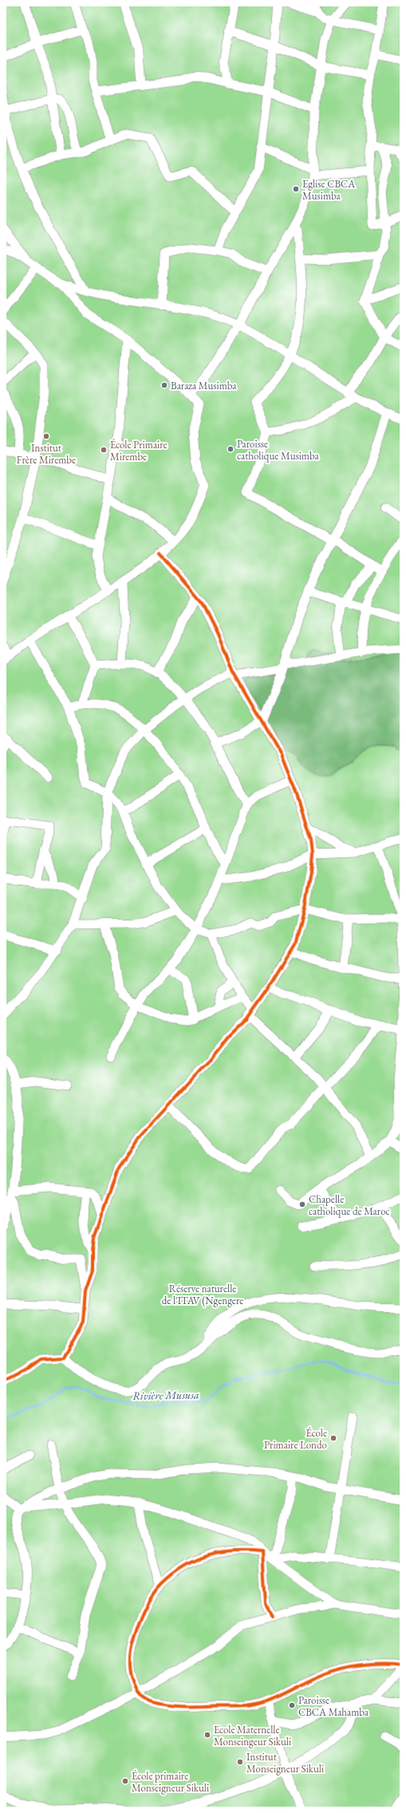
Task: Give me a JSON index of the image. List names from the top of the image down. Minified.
{"water":["Rivière Mususa"],"parks":["Réserve naturelle de l'ITAV (Ngengere"],"places":["Eglise CBCA Musimba","Baraza Musimba","Institut Frère Mirembe","Paroisse catholique Musimba","École Primaire Mirembe","Chapelle catholique de Maroc","École Primaire Londo","Paroisse CBCA Mahamba","Ecole Maternelle Monseingeur Sikuli","Institut Monseigneur Sikuli","École primaire Monseigneur Sikuli"]}
